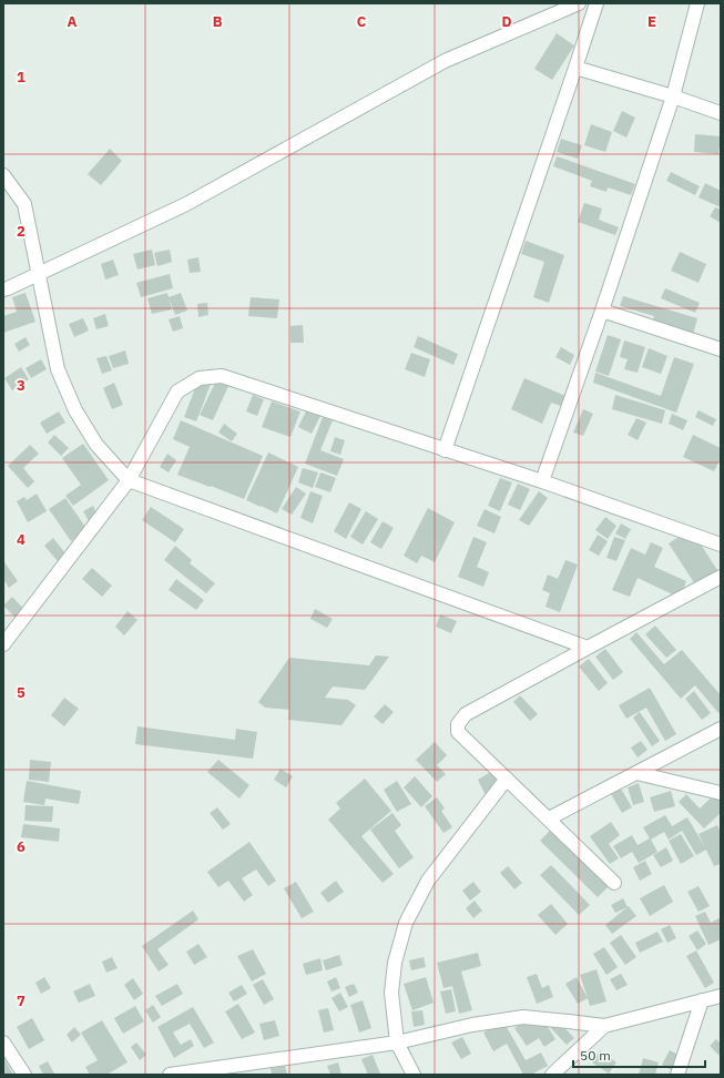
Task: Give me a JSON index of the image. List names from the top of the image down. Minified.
{"scale_bar":"50 m","grid":{"columns":["A","B","C","D","E"],"rows":["1","2","3","4","5","6","7"]}}
